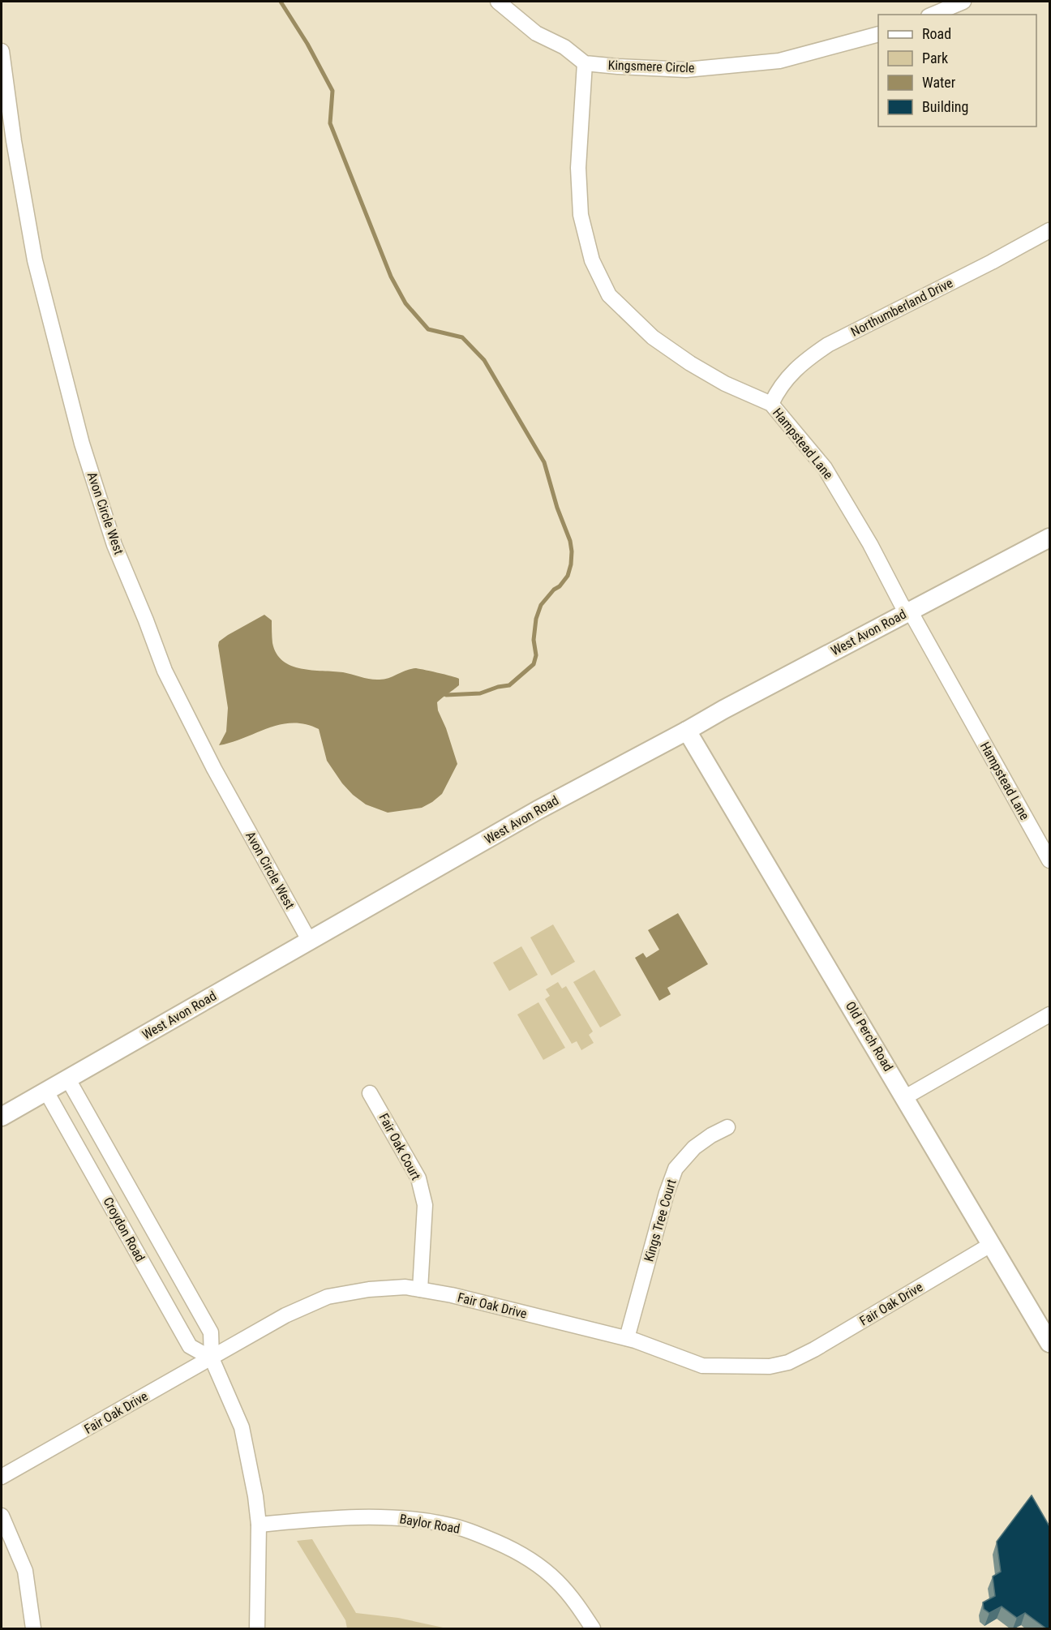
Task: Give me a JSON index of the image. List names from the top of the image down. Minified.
{"streets":{"street":["Kingsmere Circle","Northumberland Drive","Hampstead Lane","Avon Circle West","West Avon Road","Old Perch Road","Fair Oak Court","Kings Tree Court","Croydon Road","Fair Oak Drive","Baylor Road"]},"crossings":[["Kingsmere Circle","Hampstead Lane"],["Northumberland Drive","Hampstead Lane"],["Hampstead Lane","West Avon Road"],["Avon Circle West","West Avon Road"],["West Avon Road","Old Perch Road"],["West Avon Road","Croydon Road"],["Old Perch Road","Fair Oak Drive"],["Fair Oak Court","Fair Oak Drive"],["Kings Tree Court","Fair Oak Drive"],["Croydon Road","Fair Oak Drive"],["Croydon Road","Baylor Road"]],"legend":["Road","Park","Water","Building"]}
